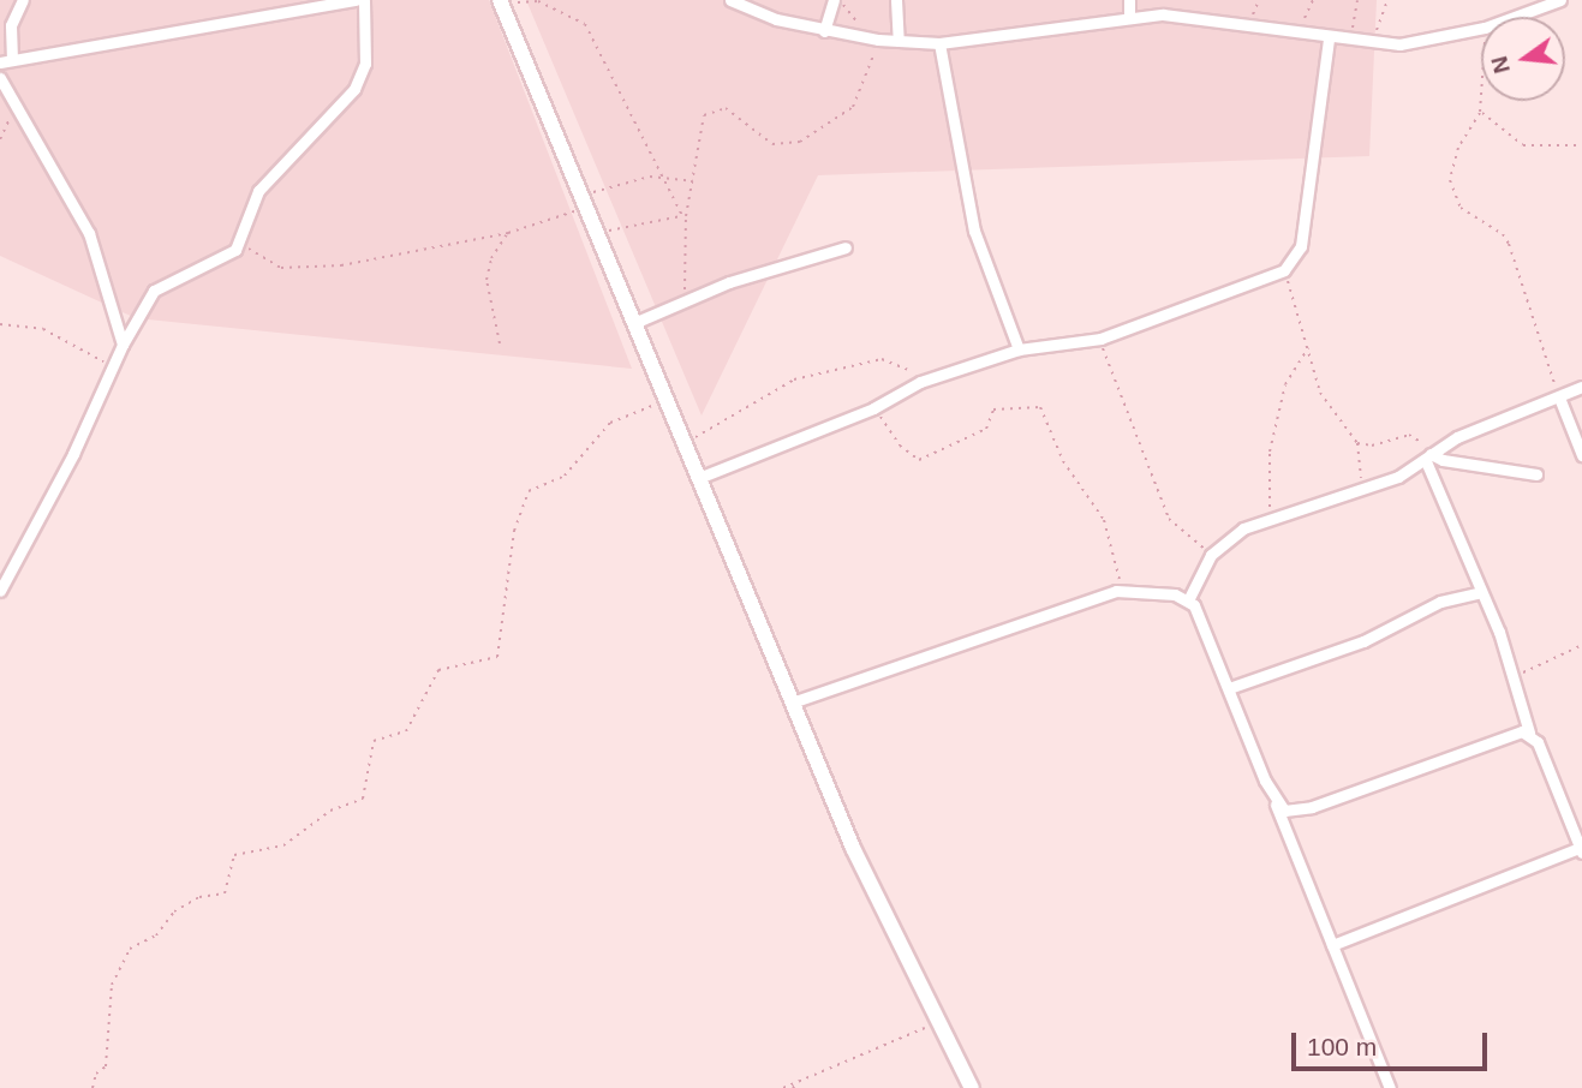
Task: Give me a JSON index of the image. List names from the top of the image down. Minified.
{"scale_bar":"100 m","north":"left"}
